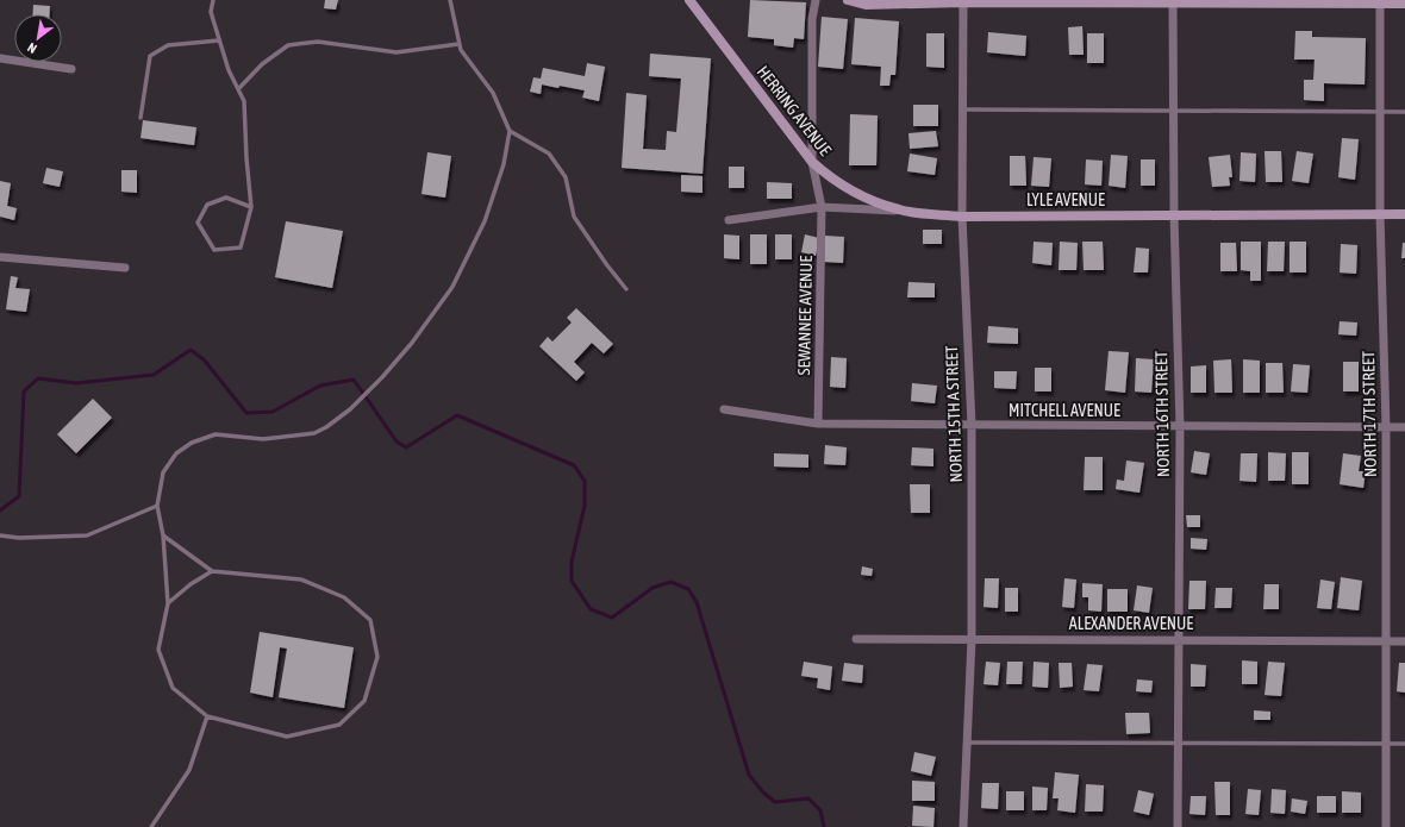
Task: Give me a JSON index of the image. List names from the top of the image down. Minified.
{"streets":{"main road":["HERRING AVENUE","LYLE AVENUE"],"street":["SEWANNEE AVENUE","MITCHELL AVENUE","NORTH 15TH A STREET","NORTH 16TH STREET","NORTH 17TH STREET","ALEXANDER AVENUE"]},"crossings":[["HERRING AVENUE","LYLE AVENUE"],["HERRING AVENUE","SEWANNEE AVENUE"],["LYLE AVENUE","SEWANNEE AVENUE"],["LYLE AVENUE","NORTH 15TH A STREET"],["LYLE AVENUE","NORTH 16TH STREET"],["LYLE AVENUE","NORTH 17TH STREET"],["SEWANNEE AVENUE","MITCHELL AVENUE"],["MITCHELL AVENUE","NORTH 15TH A STREET"],["MITCHELL AVENUE","NORTH 16TH STREET"],["MITCHELL AVENUE","NORTH 17TH STREET"],["NORTH 15TH A STREET","ALEXANDER AVENUE"],["NORTH 16TH STREET","ALEXANDER AVENUE"],["NORTH 17TH STREET","ALEXANDER AVENUE"]],"north":"bottom left"}
